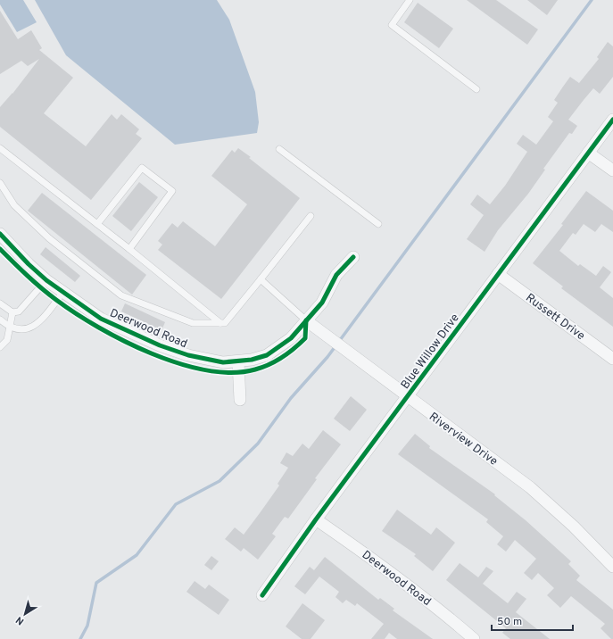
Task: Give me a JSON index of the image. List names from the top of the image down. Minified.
{"streets":{"street":["Russett Drive","Deerwood Road","Blue Willow Drive","Riverview Drive"]},"crossings":[["Russett Drive","Blue Willow Drive"],["Deerwood Road","Blue Willow Drive"],["Deerwood Road","Riverview Drive"],["Blue Willow Drive","Riverview Drive"]],"scale_bar":"50 m","north":"bottom left"}
